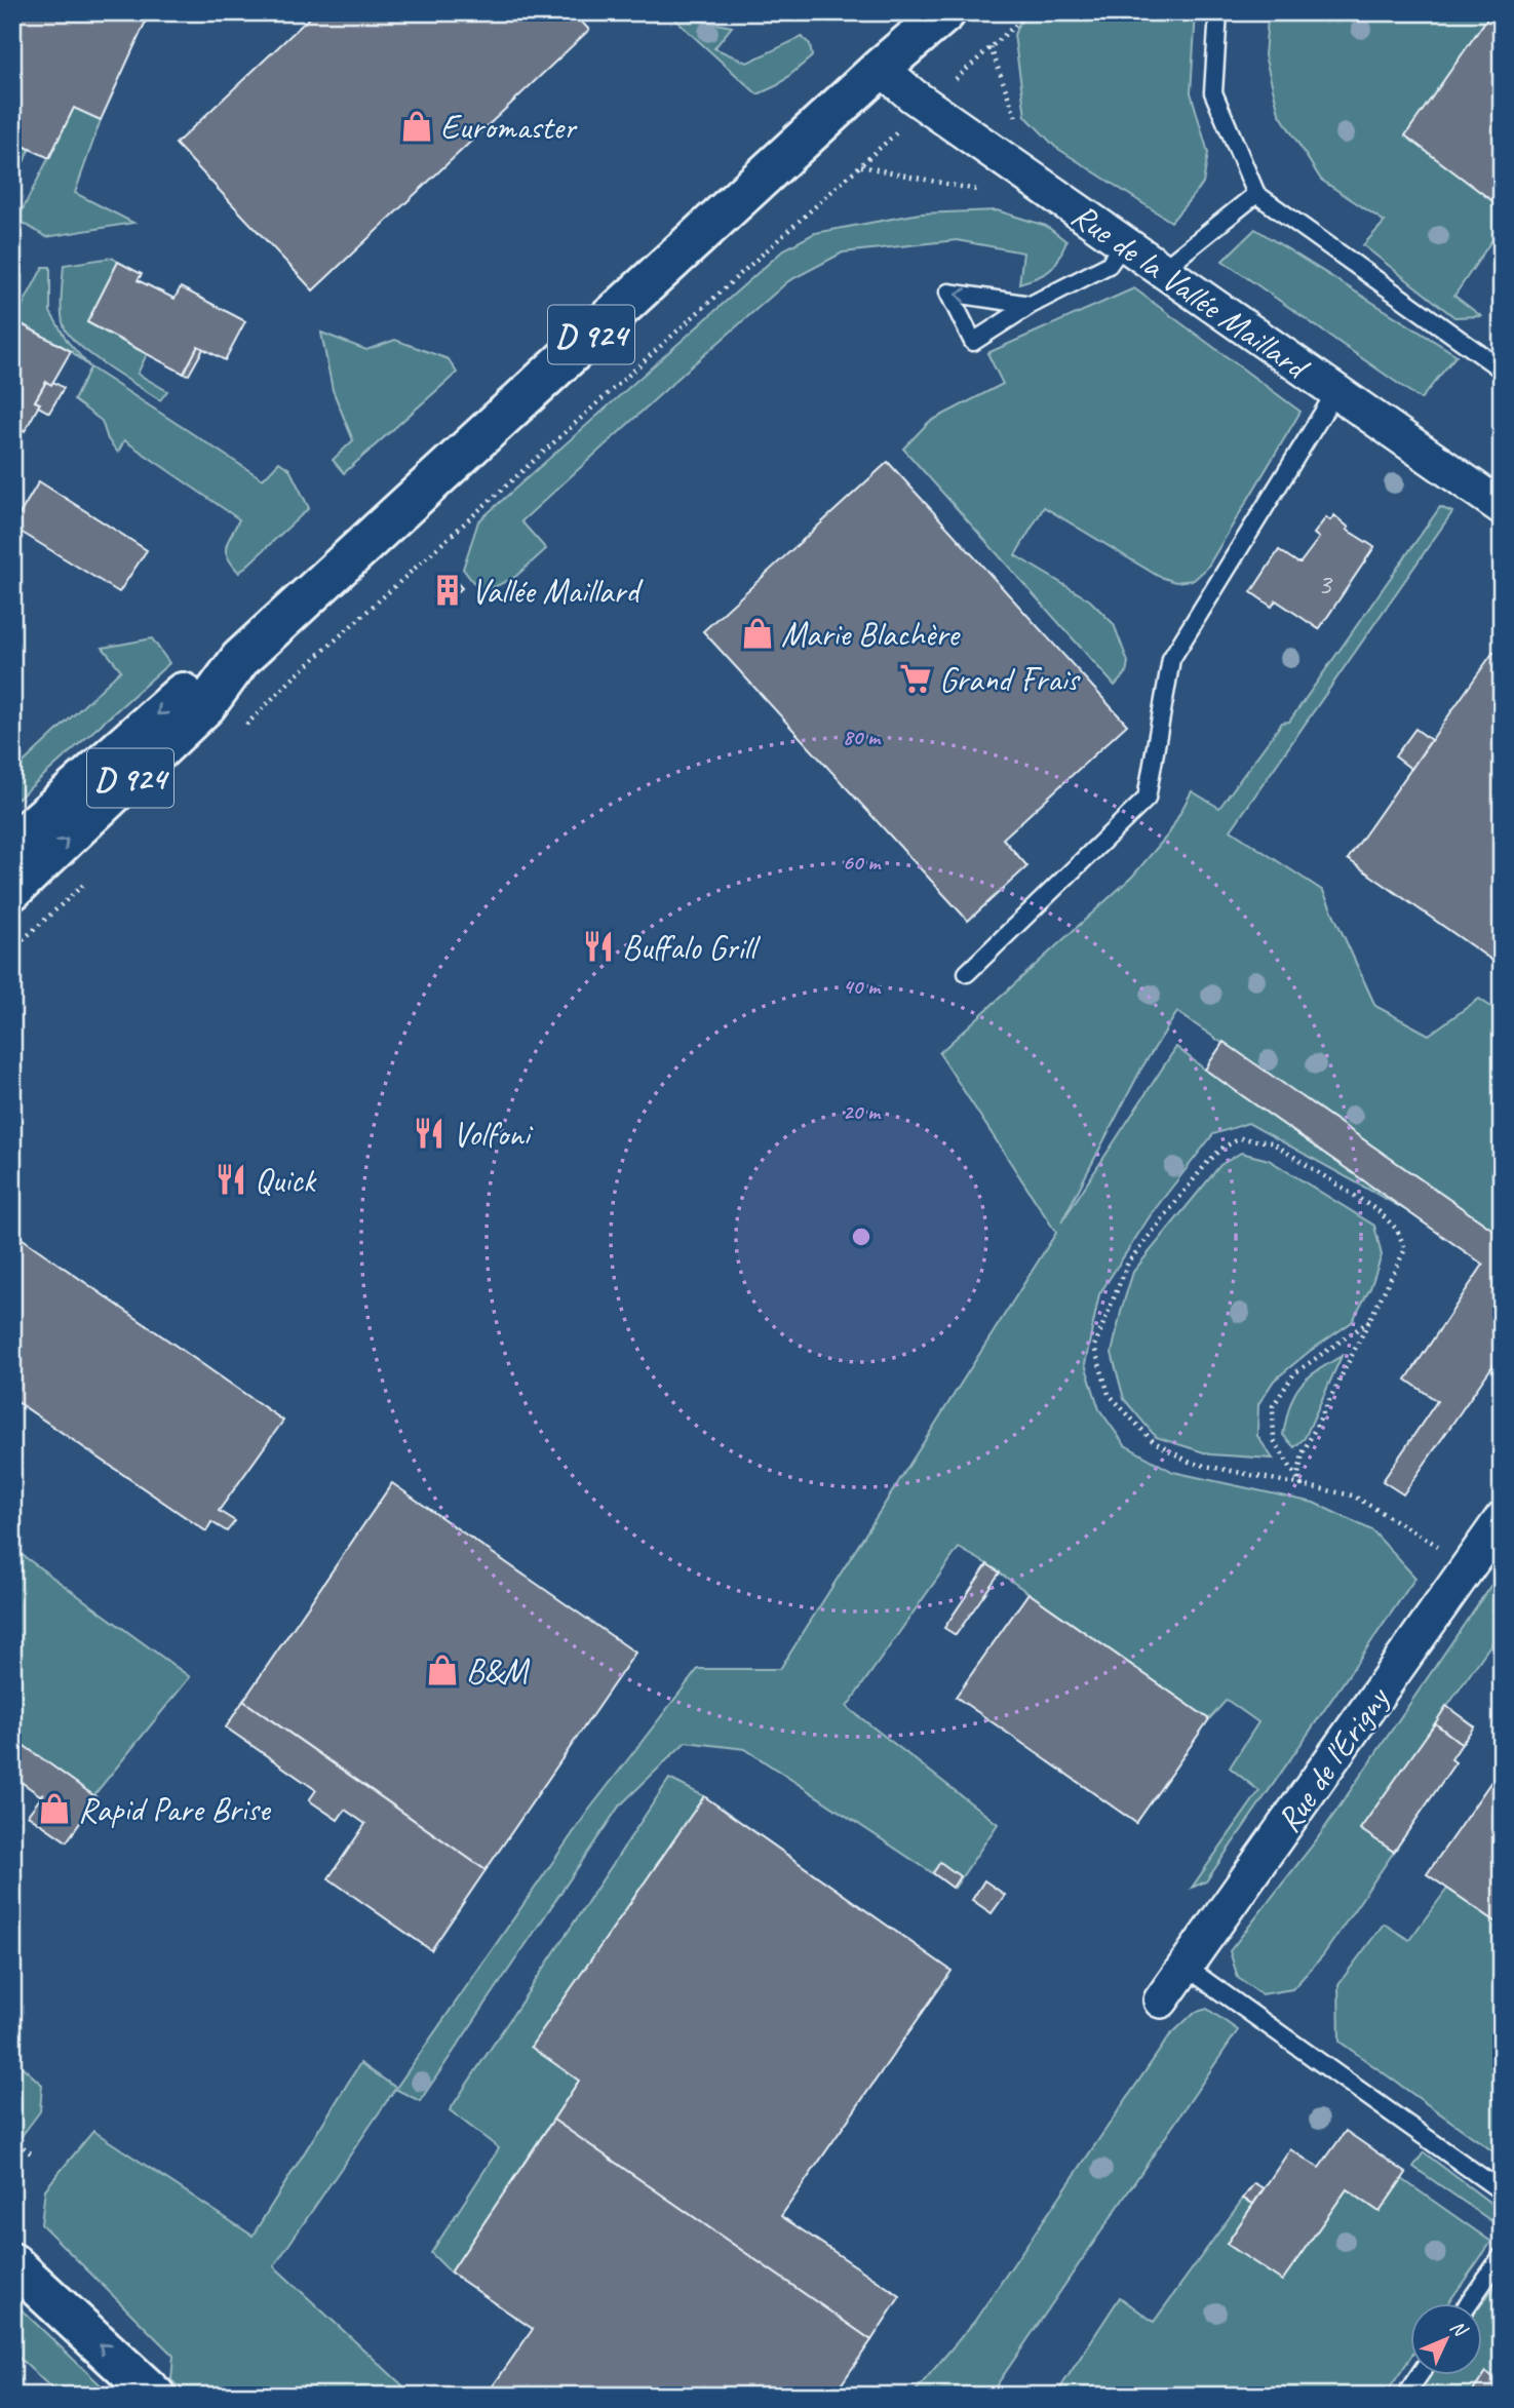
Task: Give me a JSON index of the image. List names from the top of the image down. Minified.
{"streets":{"main road":["D 924"],"street":["Rue de la Vallée Maillard","Rue de l'Erigny"]},"crossings":[["Rue de la Vallée Maillard","D 924"]],"places":{"shop":["Euromaster","Marie Blachère","B&M","Rapid Pare Brise"],"building":["Vallée Maillard"],"supermarket":["Grand Frais"],"restaurant":["Buffalo Grill","Volfoni","Quick"]},"house_numbers":["3"],"north":"top right","rings":["80 m","60 m","40 m","20 m"]}
